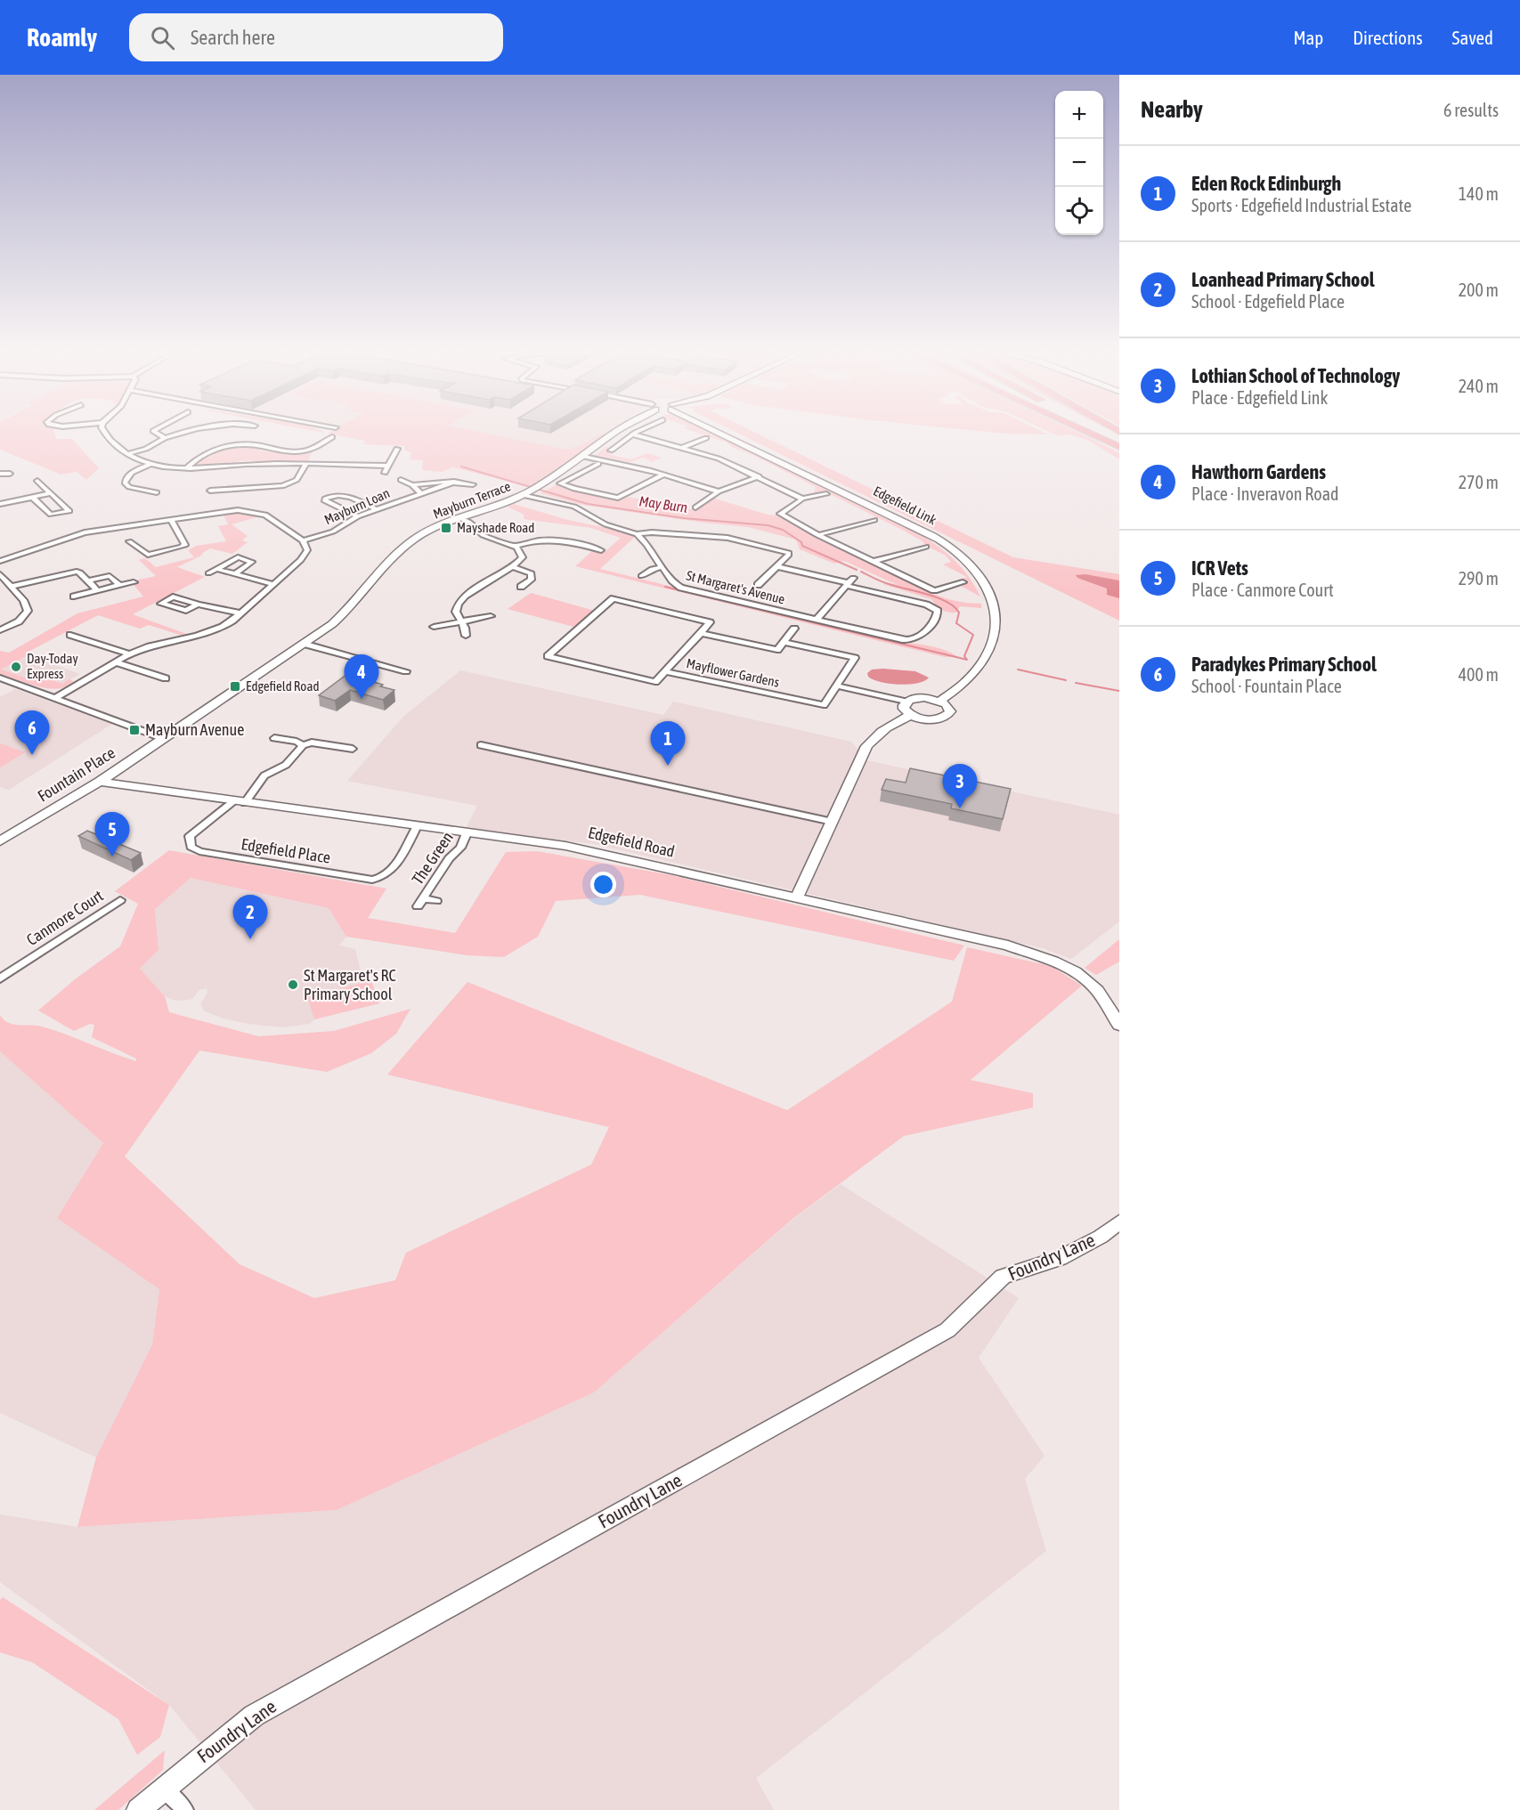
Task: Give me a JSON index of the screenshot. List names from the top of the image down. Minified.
{"streets":{"street":["Mayburn Terrace","Edgefield Link","Mayburn Loan","St Margaret's Avenue","Mayflower Gardens","Fountain Place","Edgefield Road","Edgefield Place","The Green","Canmore Court","Foundry Lane"]},"crossings":[["Mayburn Terrace","Fountain Place"],["Fountain Place","Edgefield Road"],["Edgefield Road","Edgefield Place"],["Edgefield Road","The Green"]],"water":["May Burn"],"places":{"transit":["Mayshade Road","Edgefield Road","Mayburn Avenue"],"other":["Day-Today Express","St Margaret's RC Primary School"]},"page":{"header":"Roamly","search":"Search here","nav":["Map","Directions","Saved"],"heading":["Nearby","6 results"],"map_buttons":["+","−"],"list":[{"mark":"1","name":"Eden Rock Edinburgh","note":"Sports · Edgefield Industrial Estate","value":"140 m"},{"mark":"2","name":"Loanhead Primary School","note":"School · Edgefield Place","value":"200 m"},{"mark":"3","name":"Lothian School of Technology","note":"Place · Edgefield Link","value":"240 m"},{"mark":"4","name":"Hawthorn Gardens","note":"Place · Inveravon Road","value":"270 m"},{"mark":"5","name":"ICR Vets","note":"Place · Canmore Court","value":"290 m"},{"mark":"6","name":"Paradykes Primary School","note":"School · Fountain Place","value":"400 m"}],"pins":["4","6","1","3","5","2"]}}
